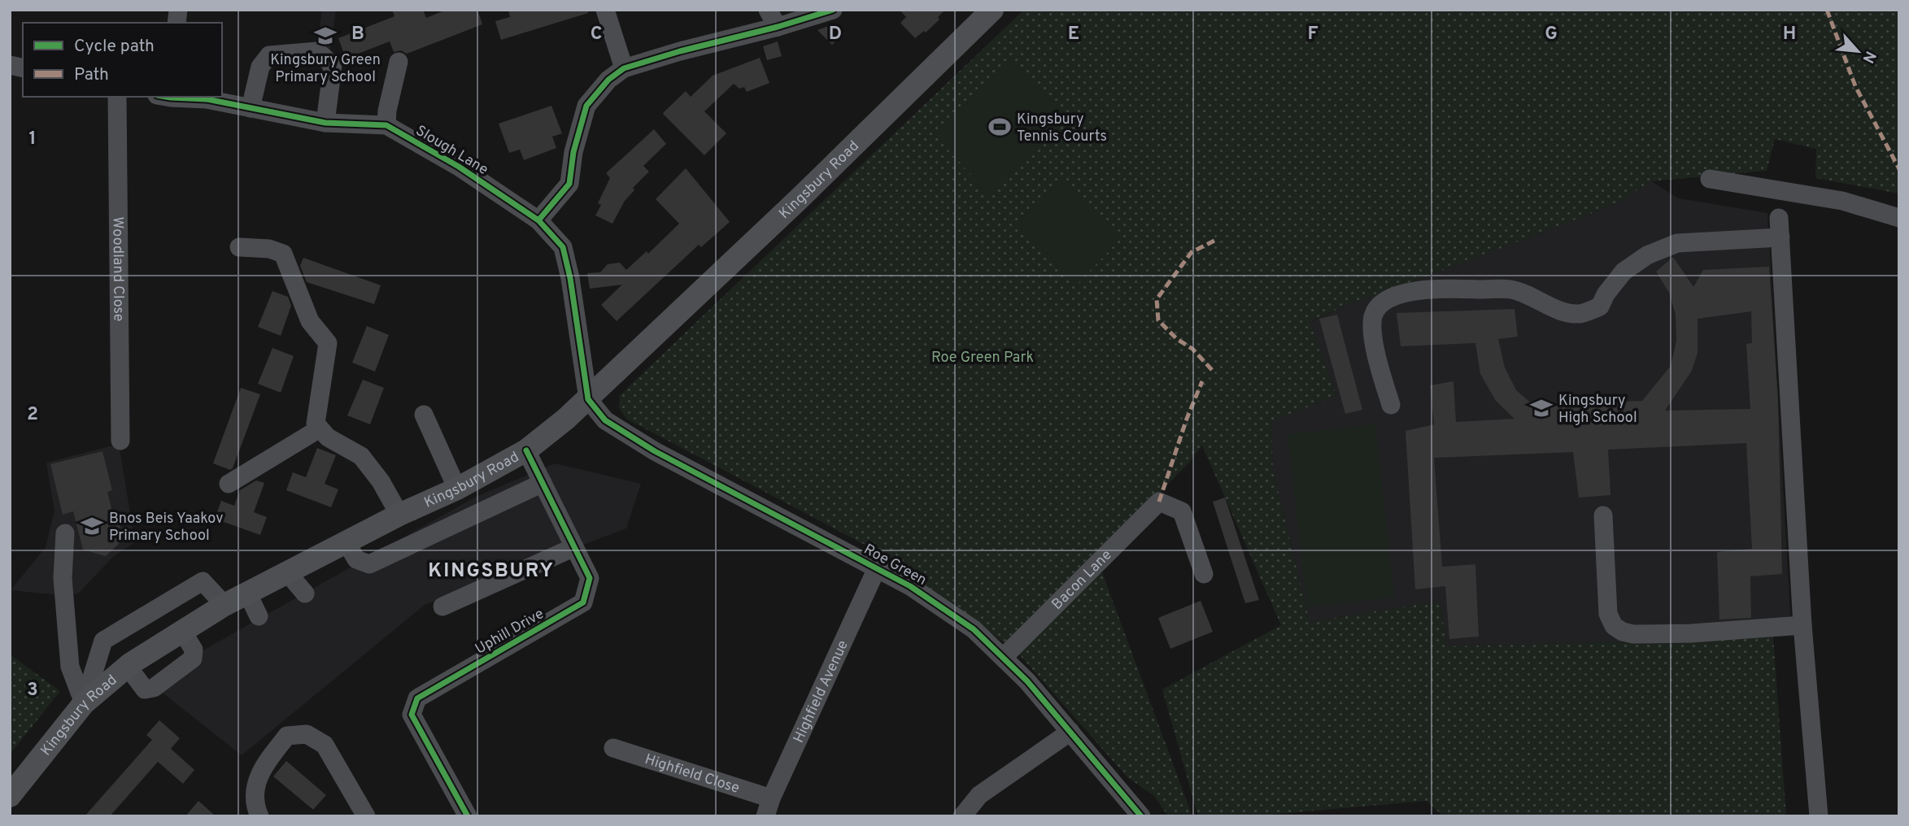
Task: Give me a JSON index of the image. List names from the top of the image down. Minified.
{"streets":{"main road":["Kingsbury Road"],"street":["Slough Lane","Woodland Close","Roe Green","Bacon Lane","Uphill Drive","Highfield Avenue","Highfield Close"]},"crossings":[["Slough Lane","Kingsbury Road"],["Slough Lane","Roe Green"],["Kingsbury Road","Roe Green"],["Kingsbury Road","Uphill Drive"],["Roe Green","Bacon Lane"],["Roe Green","Highfield Avenue"],["Highfield Avenue","Highfield Close"]],"districts":["KINGSBURY"],"parks":["Roe Green Park"],"places":{"school or university":["Kingsbury Green Primary School","Kingsbury High School","Bnos Beis Yaakov Primary School"],"sports":["Kingsbury Tennis Courts"]},"legend":["Cycle path","Path"],"north":"bottom right","grid":{"columns":["B","C","D","E","F","G","H"],"rows":["1","2","3"]}}
